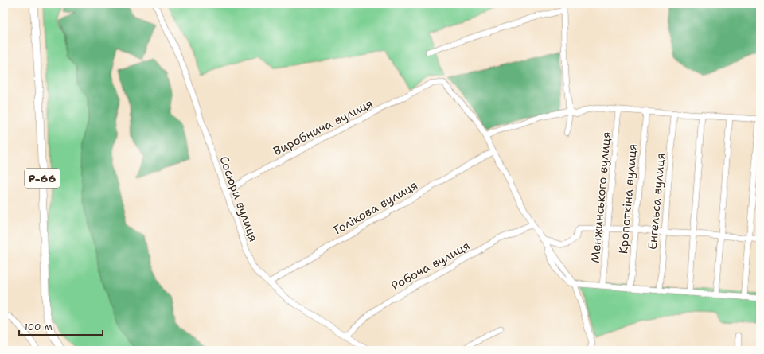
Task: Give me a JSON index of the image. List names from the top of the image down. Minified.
{"streets":{"main road":["Р-66"],"street":["Виробнича вулиця","Менжинського вулиця","Сосюри вулиця","Кропоткіна вулиця","Енгельса вулиця","Голікова вулиця","Робоча вулиця"]},"crossings":[["Виробнича вулиця","Сосюри вулиця"],["Сосюри вулиця","Голікова вулиця"],["Сосюри вулиця","Робоча вулиця"]],"scale_bar":"100 m"}
